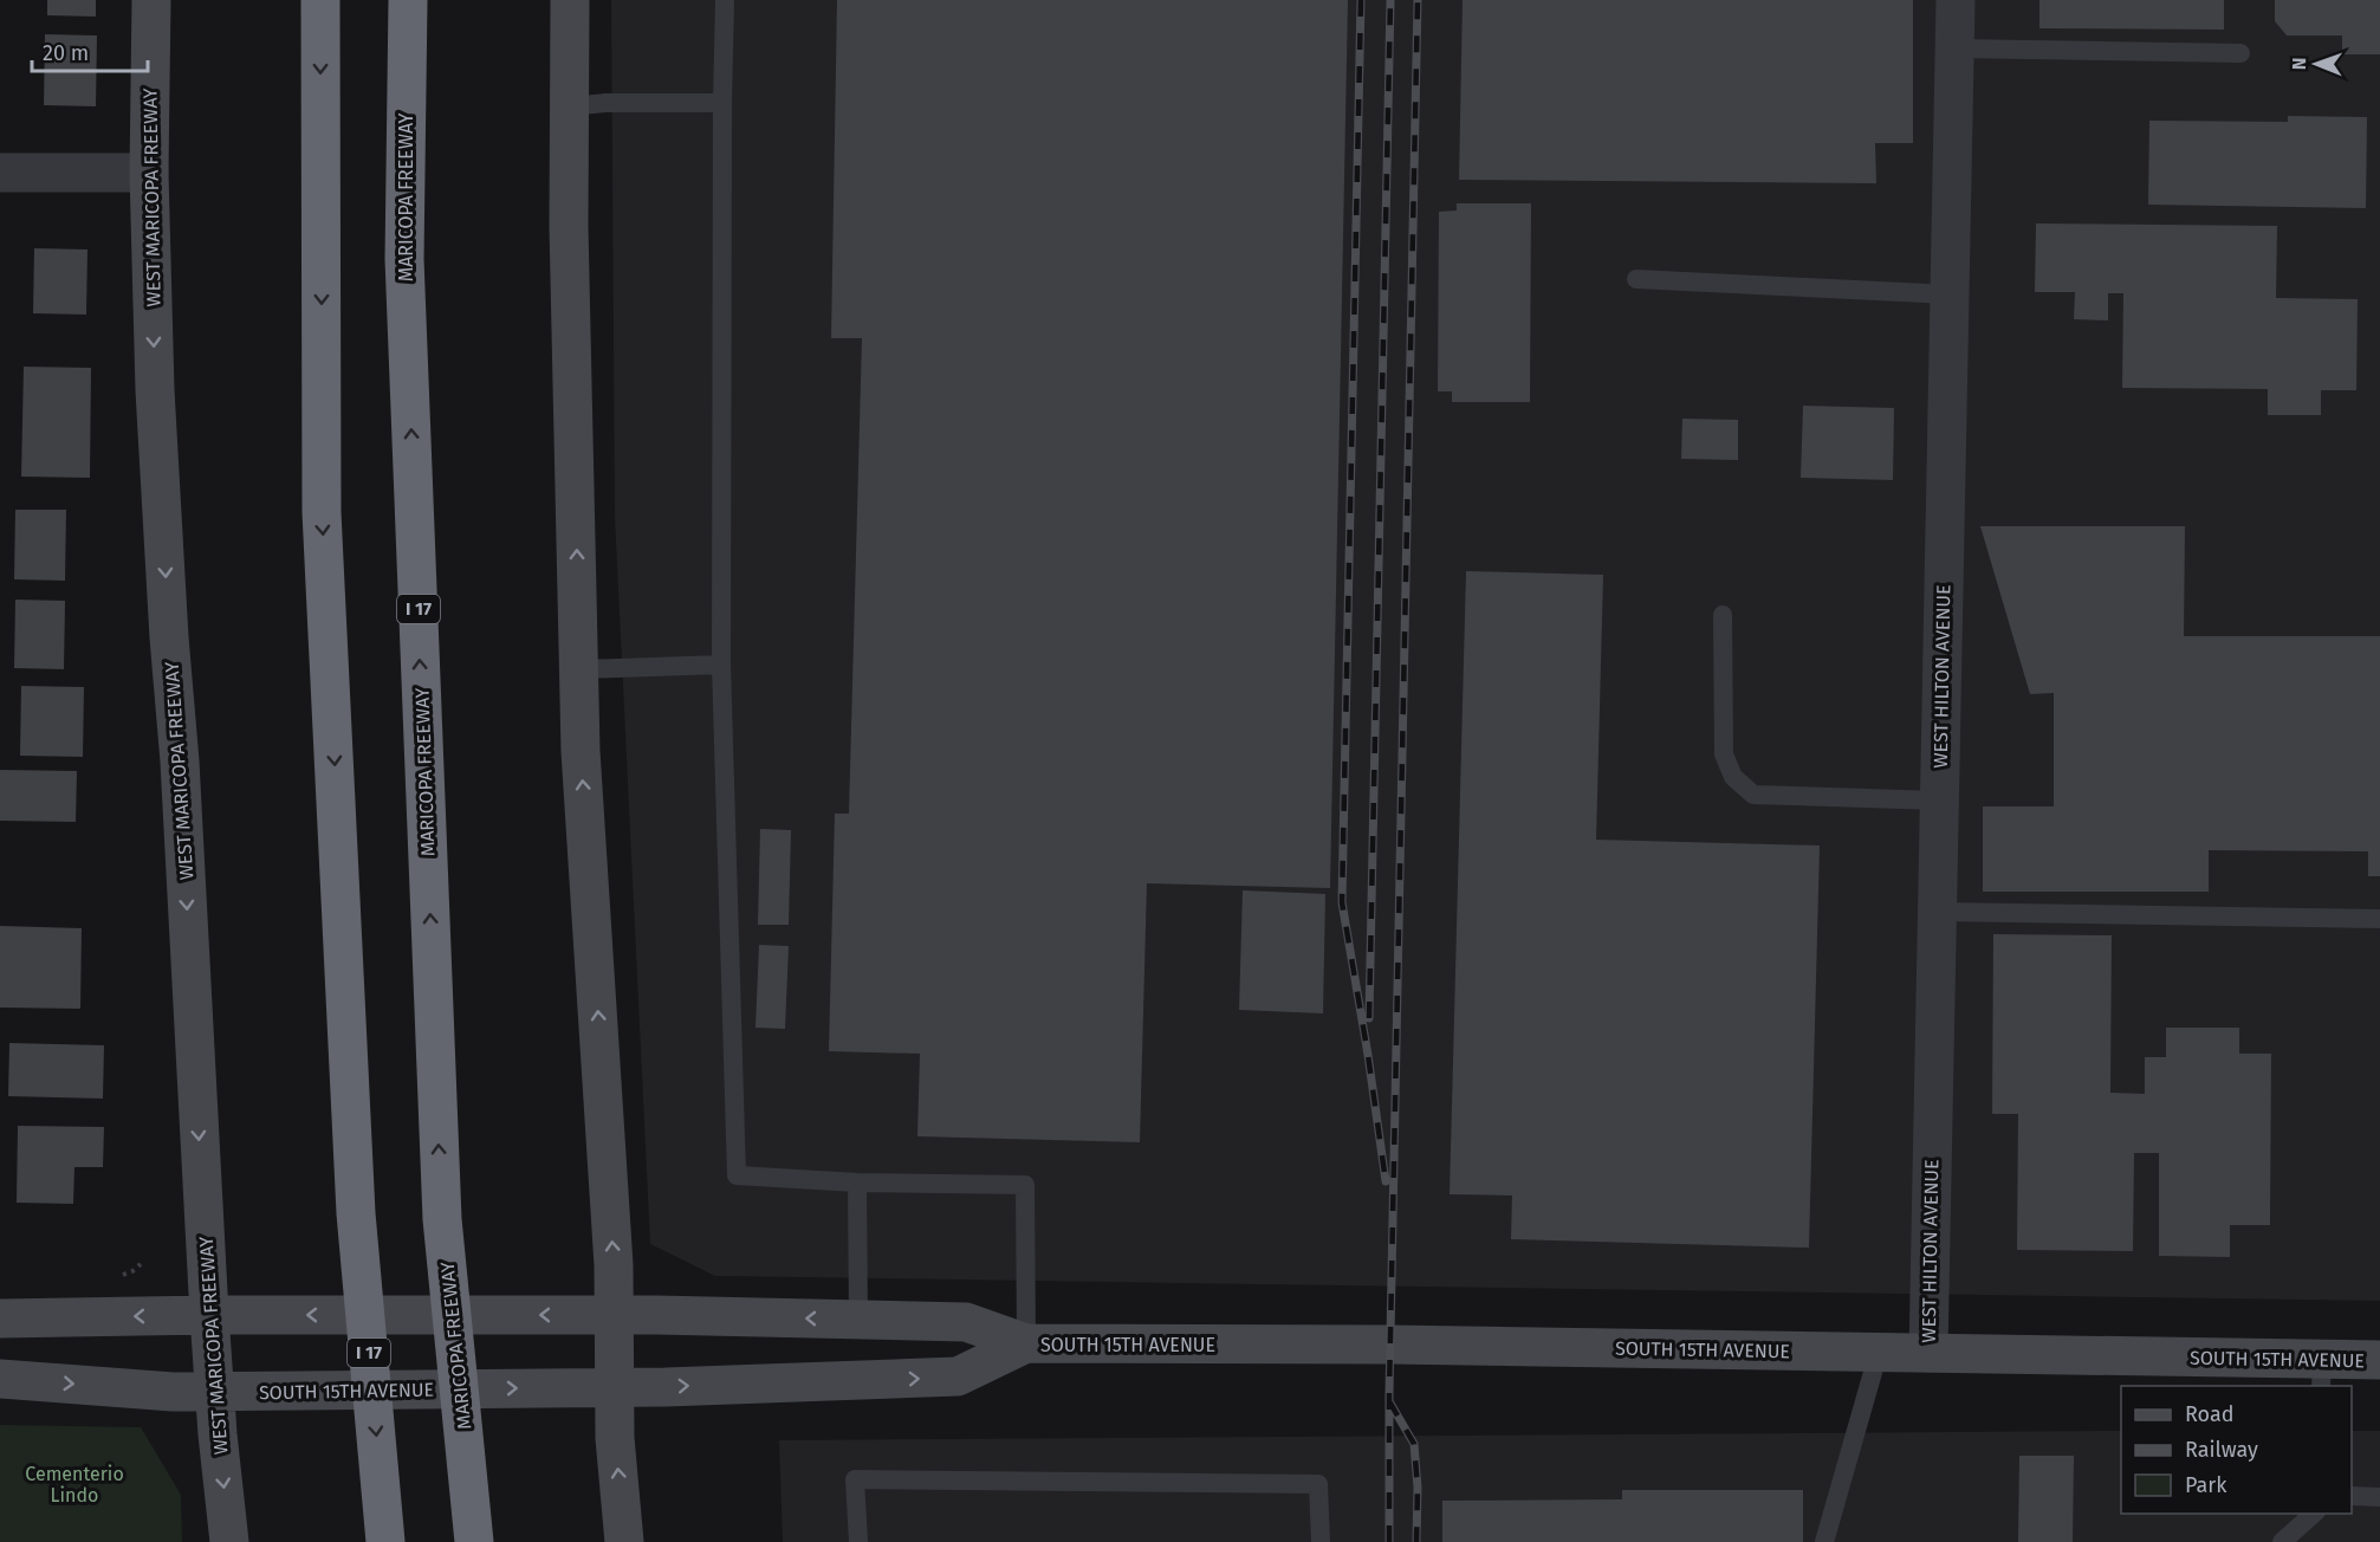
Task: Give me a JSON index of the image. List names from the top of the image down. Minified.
{"streets":{"highway":["MARICOPA FREEWAY","I 17"],"main road":["WEST MARICOPA FREEWAY","SOUTH 15TH AVENUE"],"street":["WEST HILTON AVENUE"]},"crossings":[["WEST MARICOPA FREEWAY","SOUTH 15TH AVENUE"],["WEST HILTON AVENUE","SOUTH 15TH AVENUE"]],"one_way":["WEST MARICOPA FREEWAY"],"parks":["Cementerio Lindo"],"legend":["Road","Railway","Park"],"scale_bar":"20 m","north":"left"}
